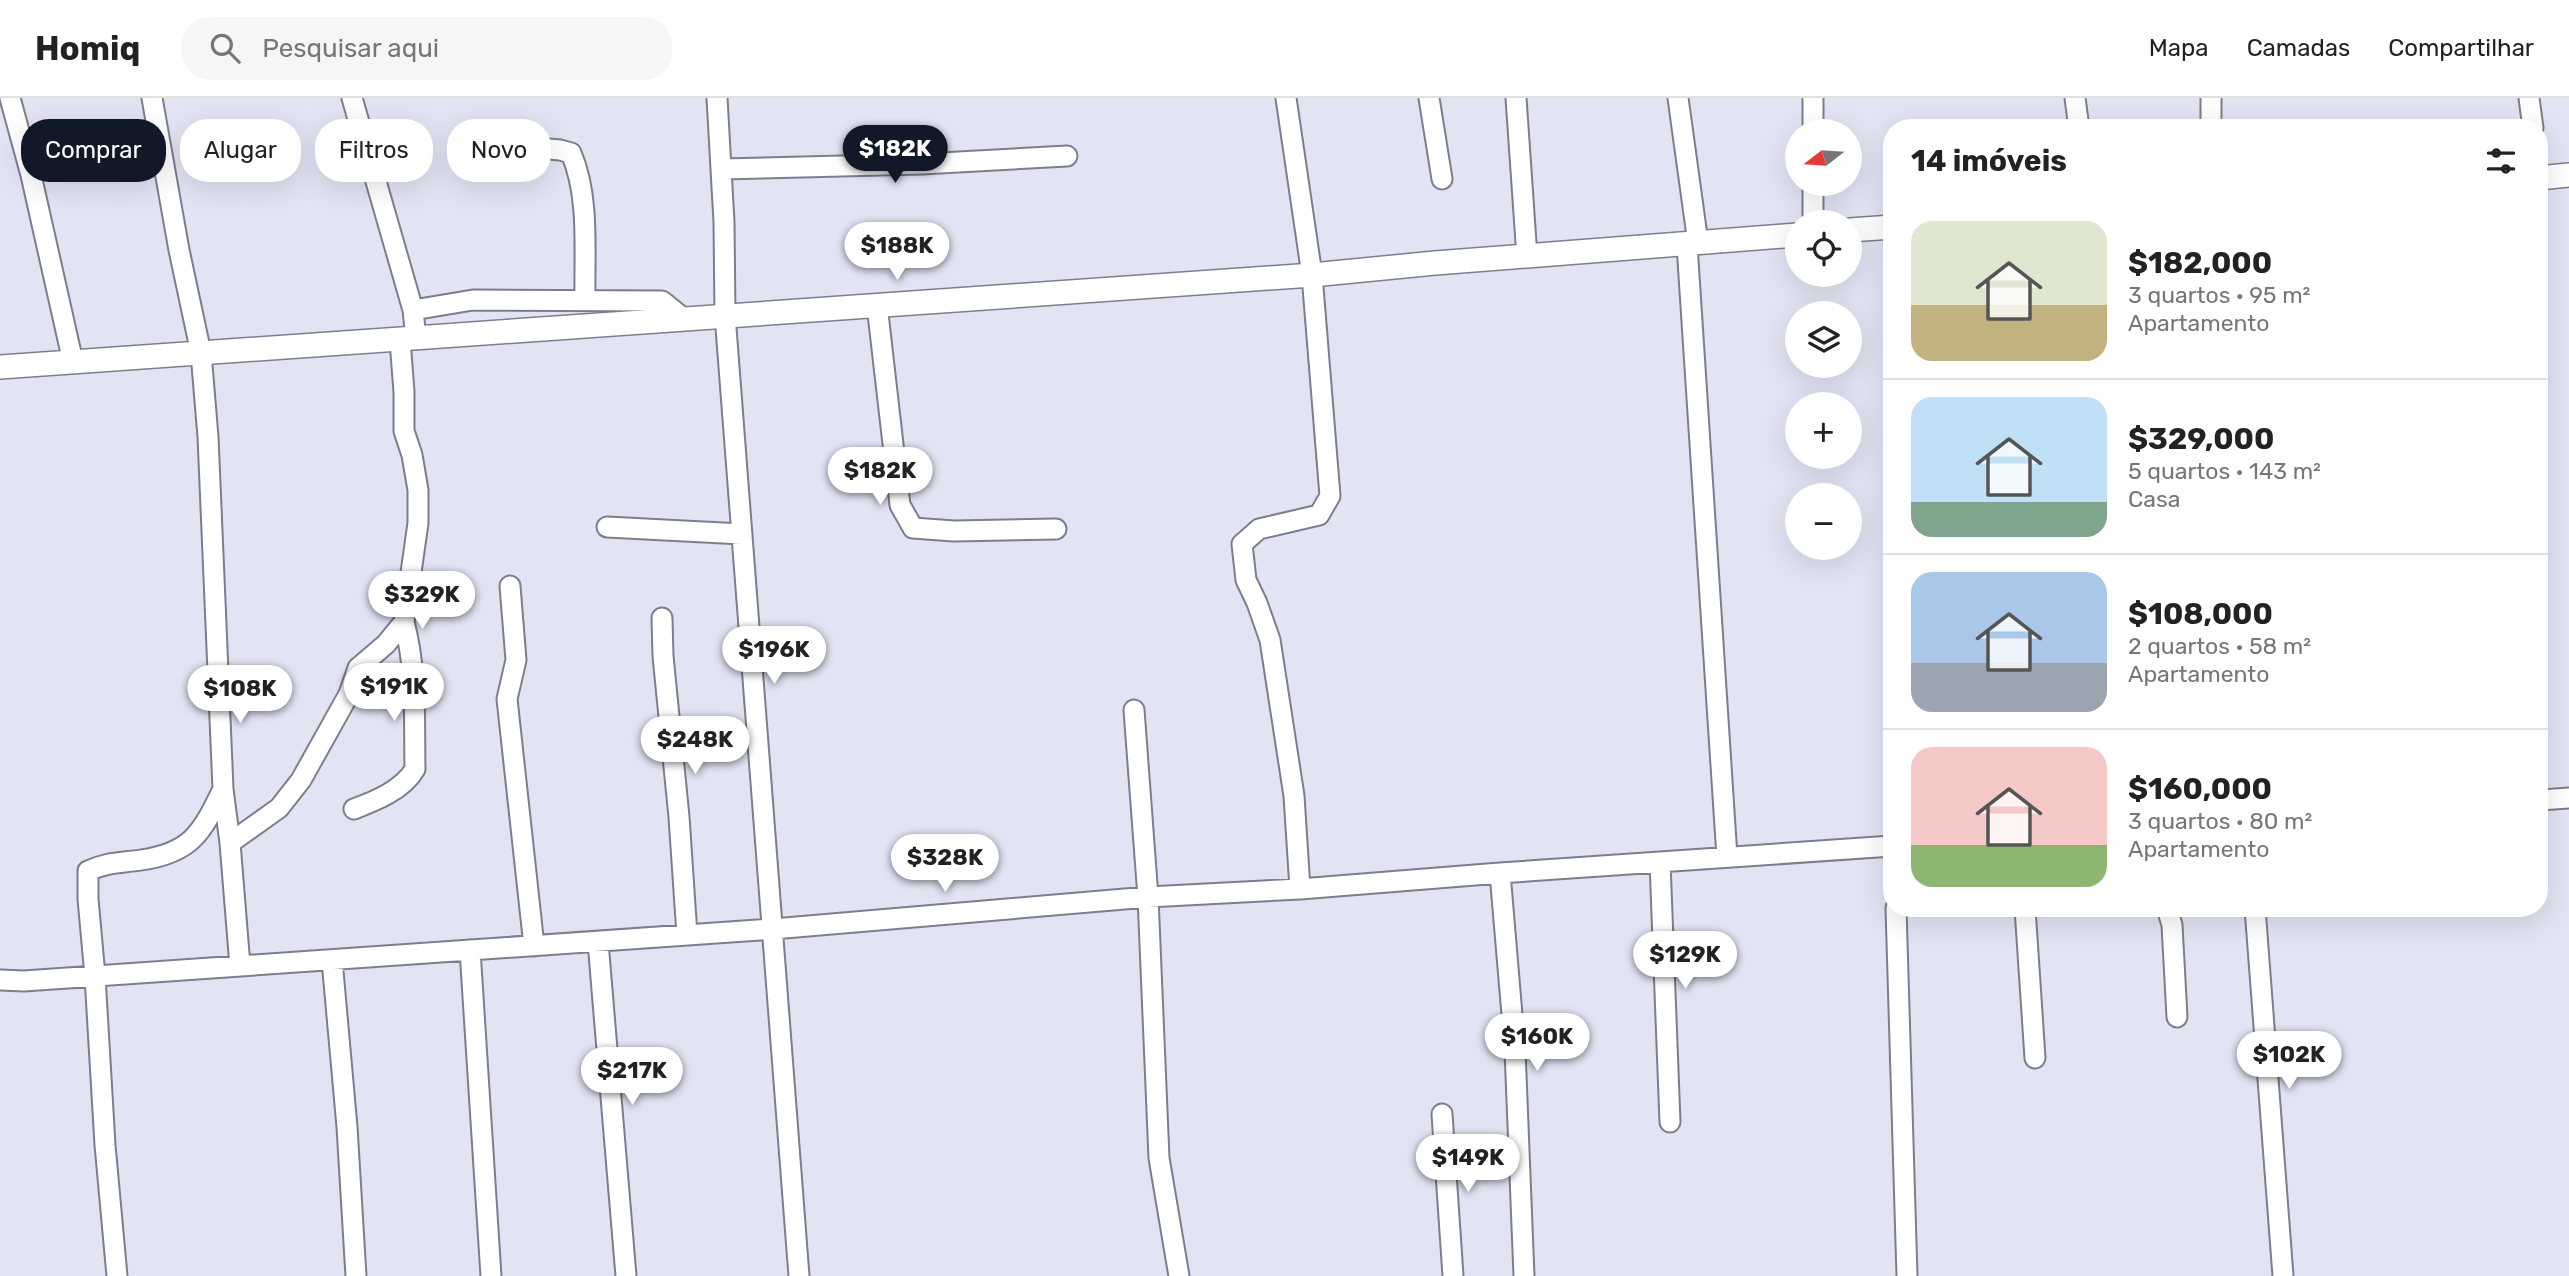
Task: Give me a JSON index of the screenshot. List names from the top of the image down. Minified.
{"north":"left","page":{"header":"Homiq","search":"Pesquisar aqui","nav":["Mapa","Camadas","Compartilhar"],"map_buttons":["+","−"],"chip":["Comprar","Alugar","Filtros","Novo"],"heading":"14 imóveis","price":["$182K","$188K","$182K","$329K","$196K","$191K","$108K","$248K","$328K","$129K","$160K","$102K","$217K","$149K"],"list":[{"name":"$182,000","note":"3 quartos · 95 m² · Apartamento"},{"name":"$329,000","note":"5 quartos · 143 m² · Casa"},{"name":"$108,000","note":"2 quartos · 58 m² · Apartamento"},{"name":"$160,000","note":"3 quartos · 80 m² · Apartamento"}]}}
